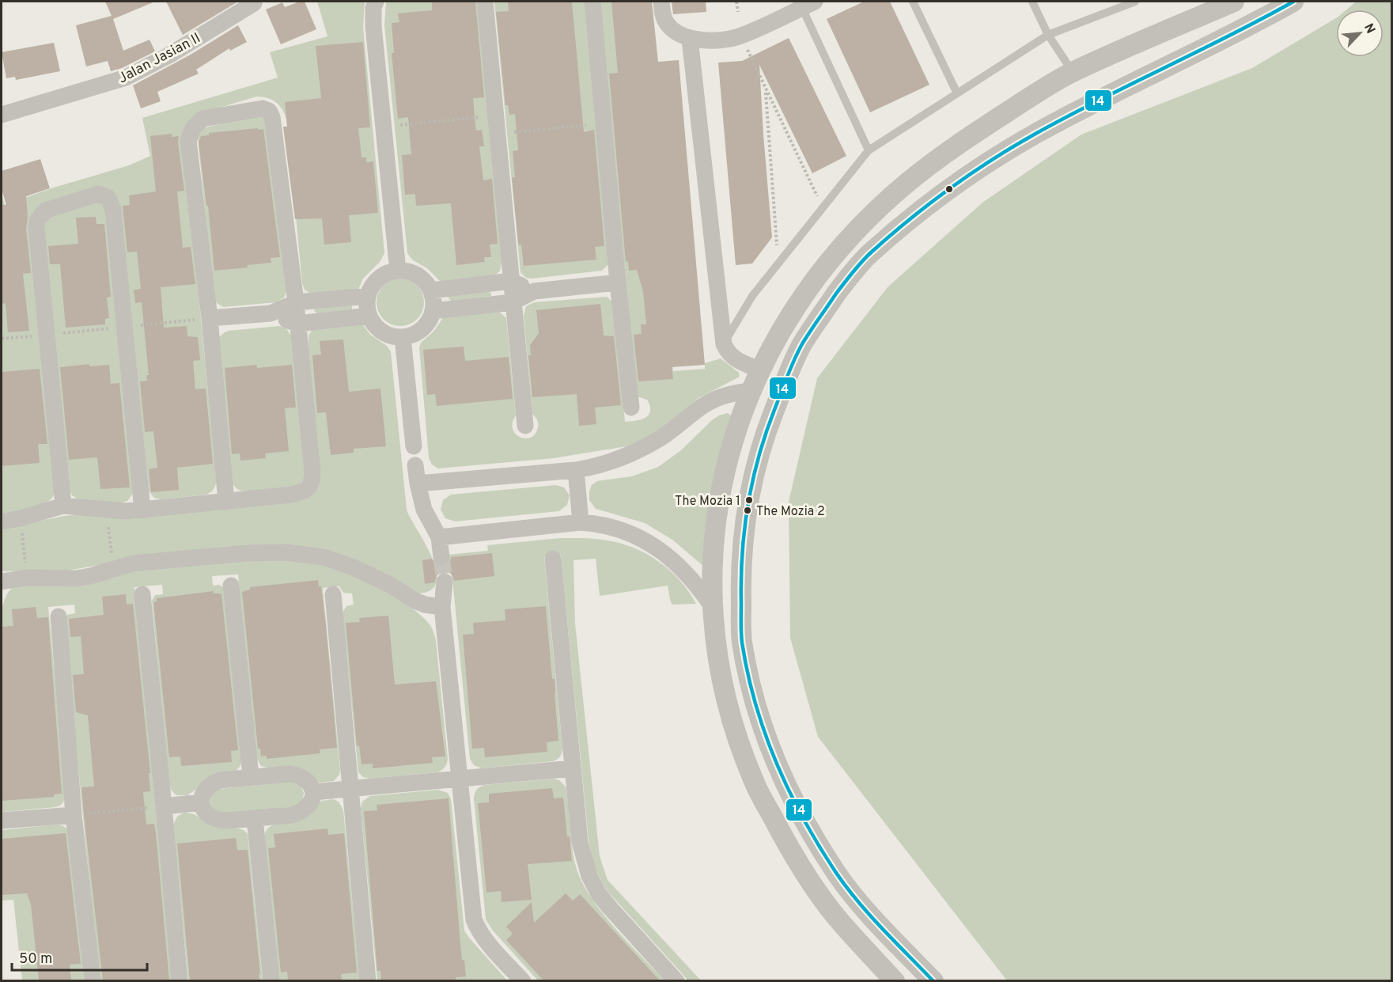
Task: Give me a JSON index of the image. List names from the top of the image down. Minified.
{"streets":{"street":["Jalan Jasian II"]},"places":["The Mozia 1","The Mozia 2"],"lines":["transit line 14"],"scale_bar":"50 m","north":"top right"}
